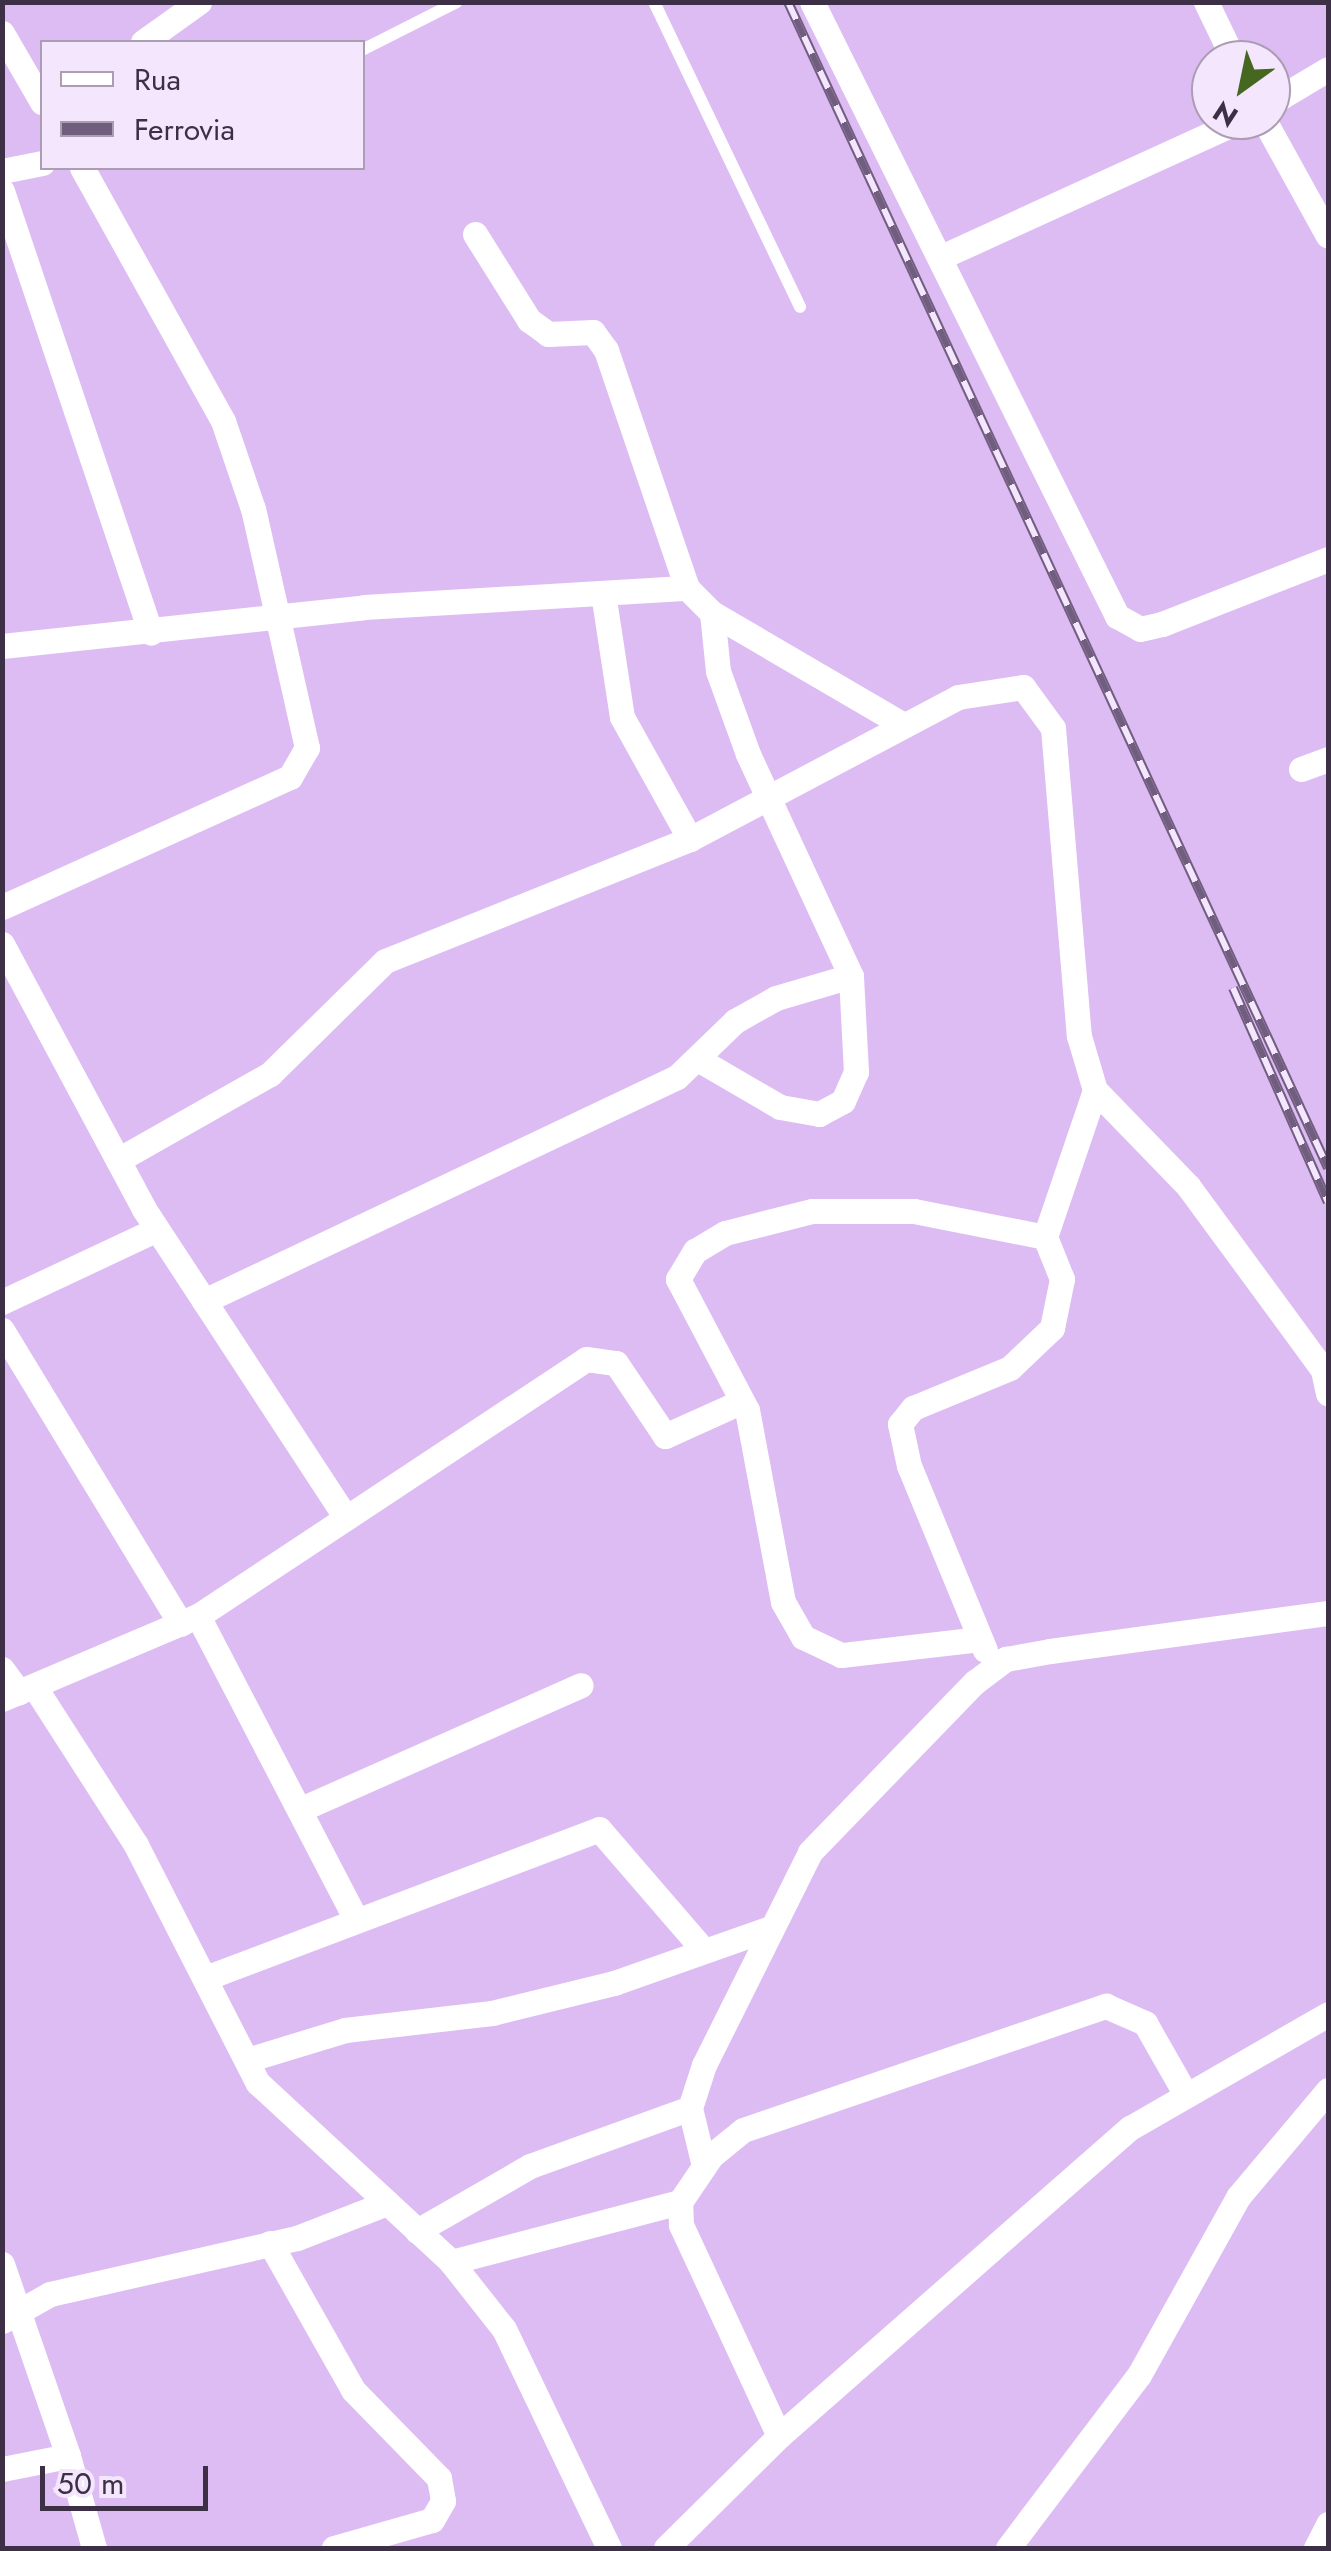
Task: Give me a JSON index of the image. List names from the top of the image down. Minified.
{"legend":["Rua","Ferrovia"],"scale_bar":"50 m","north":"bottom left"}
